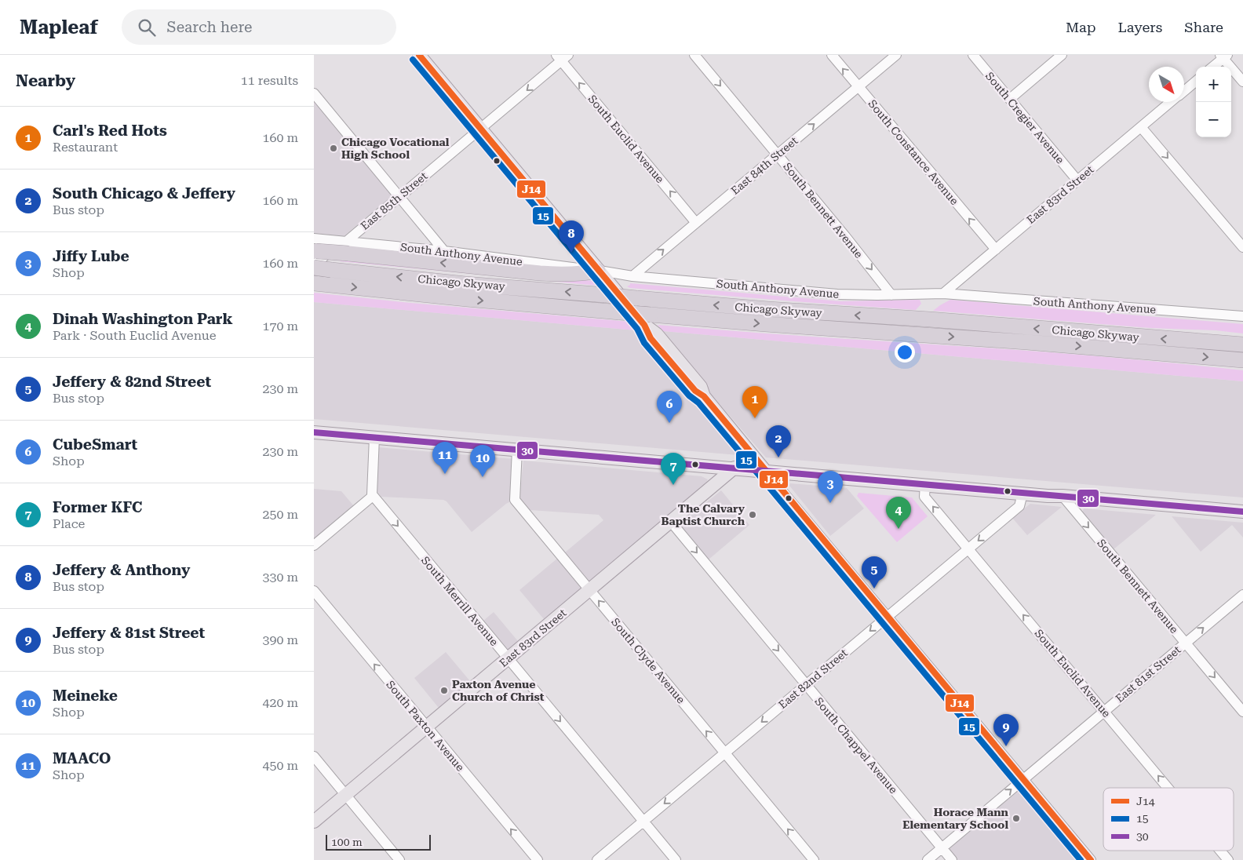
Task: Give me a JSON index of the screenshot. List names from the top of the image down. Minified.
{"streets":{"highway":["Chicago Skyway"],"main road":["East 83rd Street"],"street":["South Cregier Avenue","South Euclid Avenue","South Constance Avenue","East 84th Street","East 85th Street","South Bennett Avenue","South Anthony Avenue","South Merrill Avenue","South Clyde Avenue","East 81st Street","East 82nd Street","South Paxton Avenue","South Chappel Avenue"]},"crossings":[["South Cregier Avenue","East 83rd Street"],["South Euclid Avenue","East 84th Street"],["South Euclid Avenue","East 85th Street"],["South Euclid Avenue","East 81st Street"],["South Euclid Avenue","East 82nd Street"],["South Constance Avenue","East 84th Street"],["South Constance Avenue","East 83rd Street"],["East 84th Street","South Bennett Avenue"],["East 84th Street","South Anthony Avenue"],["East 83rd Street","South Anthony Avenue"],["East 83rd Street","South Merrill Avenue"],["East 83rd Street","South Clyde Avenue"],["East 83rd Street","South Paxton Avenue"],["East 83rd Street","South Chappel Avenue"],["East 85th Street","South Anthony Avenue"],["East 85th Street","Chicago Skyway"],["South Bennett Avenue","South Anthony Avenue"],["South Bennett Avenue","East 81st Street"],["South Merrill Avenue","East 82nd Street"],["South Clyde Avenue","East 82nd Street"],["East 81st Street","South Chappel Avenue"],["East 82nd Street","South Chappel Avenue"]],"one_way":["South Euclid Avenue","South Constance Avenue","East 84th Street","South Bennett Avenue","South Merrill Avenue","South Clyde Avenue","East 81st Street","East 82nd Street","South Paxton Avenue","South Chappel Avenue"],"places":["Chicago Vocational High School","The Calvary Baptist Church","Paxton Avenue Church of Christ","Horace Mann Elementary School"],"lines":["transit line J14","transit line 15","transit line 30"],"legend":["J14","15","30"],"scale_bar":"100 m","north":"bottom right","page":{"header":"Mapleaf","search":"Search here","nav":["Map","Layers","Share"],"heading":["Nearby","11 results"],"map_buttons":["+","−"],"list":[{"mark":"1","name":"Carl's Red Hots","note":"Restaurant","value":"160 m"},{"mark":"2","name":"South Chicago & Jeffery","note":"Bus stop","value":"160 m"},{"mark":"3","name":"Jiffy Lube","note":"Shop","value":"160 m"},{"mark":"4","name":"Dinah Washington Park","note":"Park · South Euclid Avenue","value":"170 m"},{"mark":"5","name":"Jeffery & 82nd Street","note":"Bus stop","value":"230 m"},{"mark":"6","name":"CubeSmart","note":"Shop","value":"230 m"},{"mark":"7","name":"Former KFC","note":"Place","value":"250 m"},{"mark":"8","name":"Jeffery & Anthony","note":"Bus stop","value":"330 m"},{"mark":"9","name":"Jeffery & 81st Street","note":"Bus stop","value":"390 m"},{"mark":"10","name":"Meineke","note":"Shop","value":"420 m"},{"mark":"11","name":"MAACO","note":"Shop","value":"450 m"}],"pins":["8","1","6","2","11","10","7","3","4","5","9"],"scale":"100 m"}}
